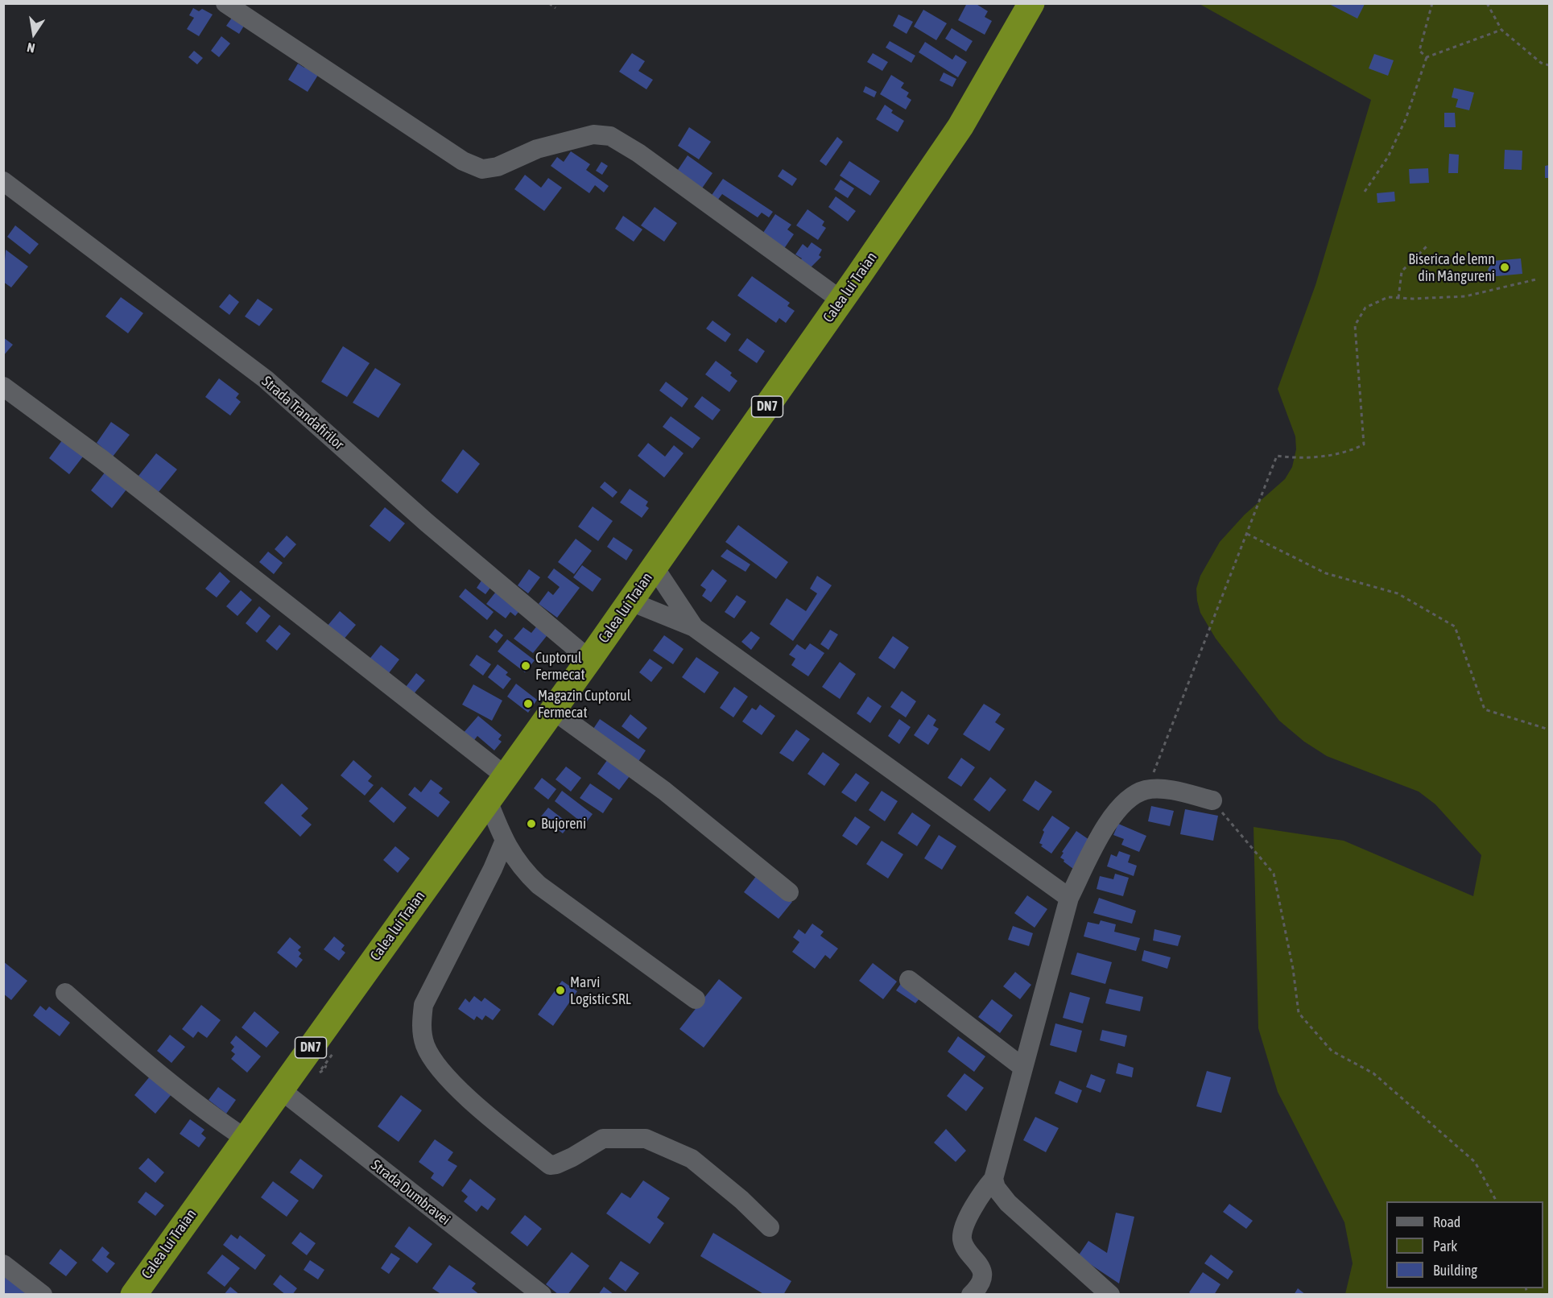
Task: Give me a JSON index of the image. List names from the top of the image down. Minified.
{"streets":{"highway":["Calea lui Traian","DN7"],"street":["Strada Trandafirilor","Strada Dumbravei"]},"crossings":[["Calea lui Traian","Strada Trandafirilor"],["Calea lui Traian","Strada Dumbravei"]],"places":["Biserica de lemn din Mângureni","Cuptorul Fermecat","Magazin Cuptorul Fermecat","Bujoreni","Marvi Logistic SRL"],"legend":["Road","Park","Building"],"north":"bottom"}
